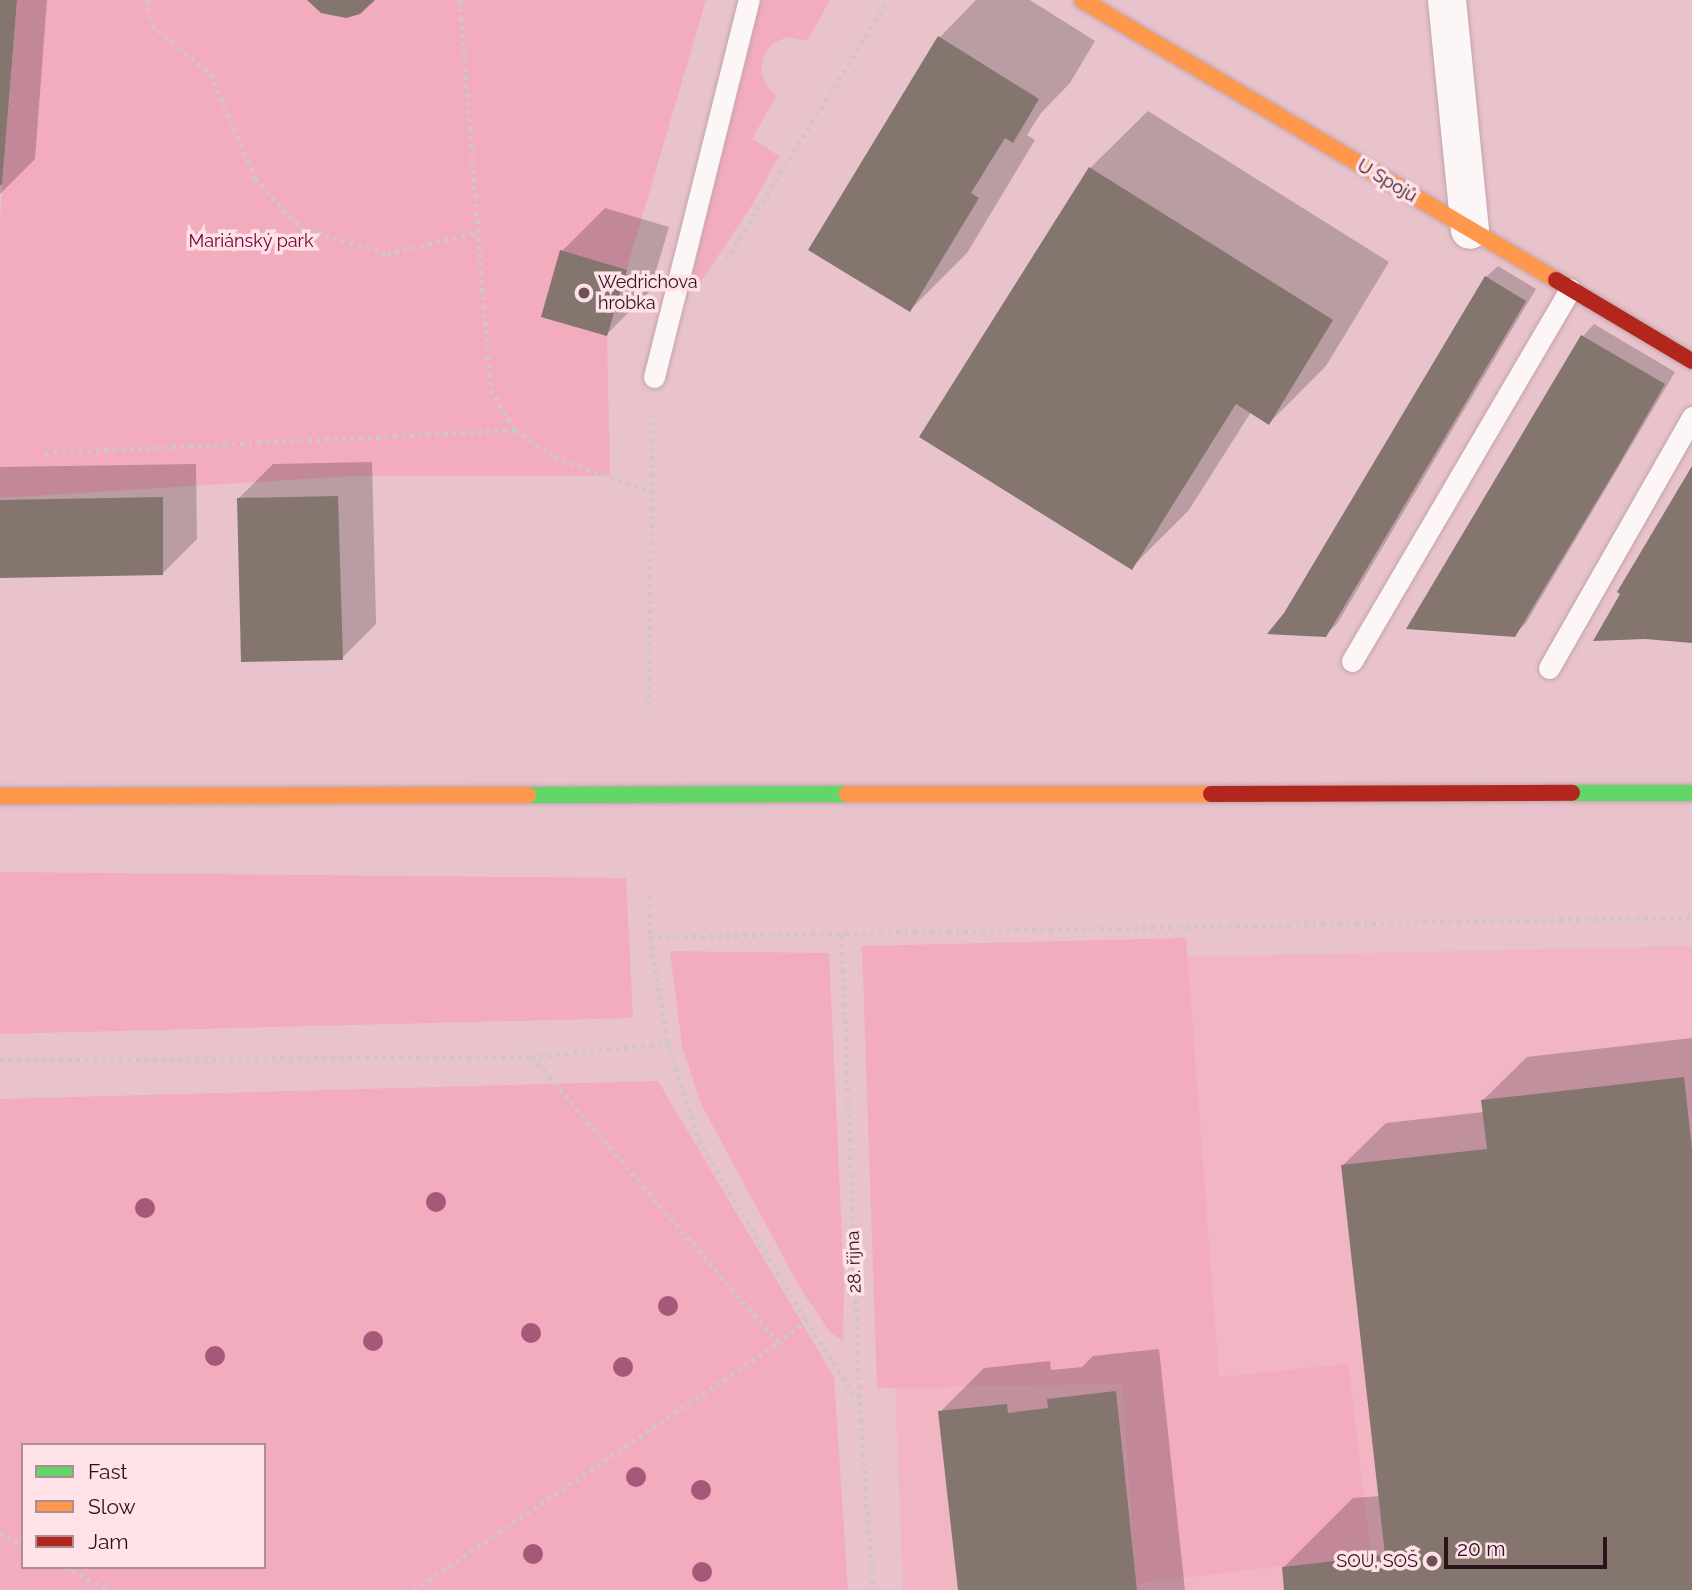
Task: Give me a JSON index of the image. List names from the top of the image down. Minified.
{"streets":{"main road":["U Spojů"],"path":["28. října"]},"parks":["Mariánský park"],"places":["Wedrichova hrobka","SOU, SOŠ"],"legend":["Fast","Slow","Jam"],"scale_bar":"20 m"}
